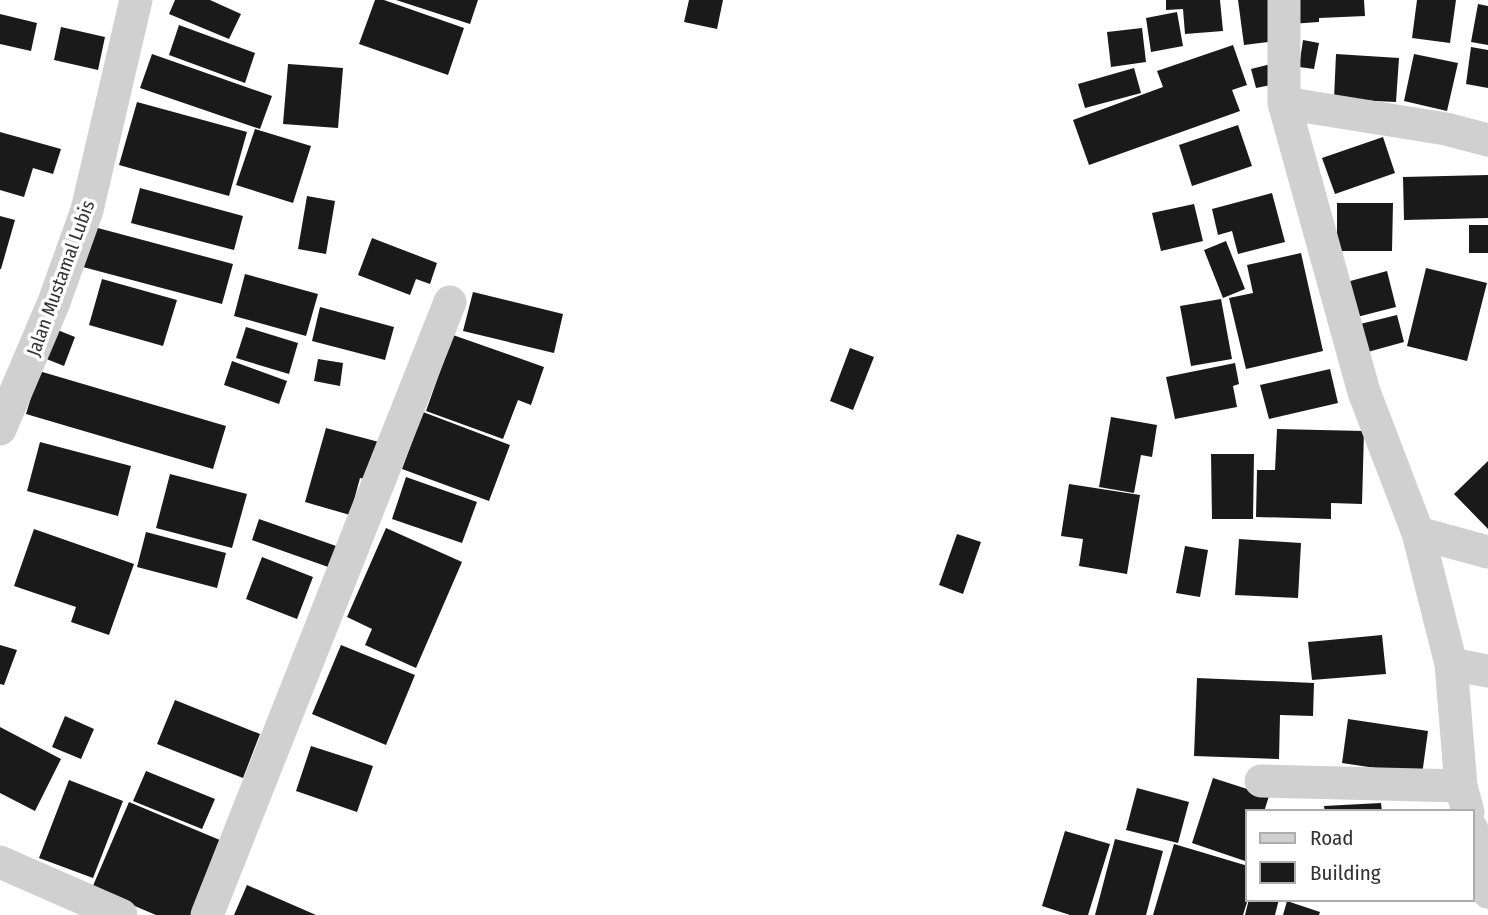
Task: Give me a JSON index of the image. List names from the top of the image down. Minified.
{"streets":{"street":["Jalan Mustamal Lubis"]},"legend":["Road","Building"]}
